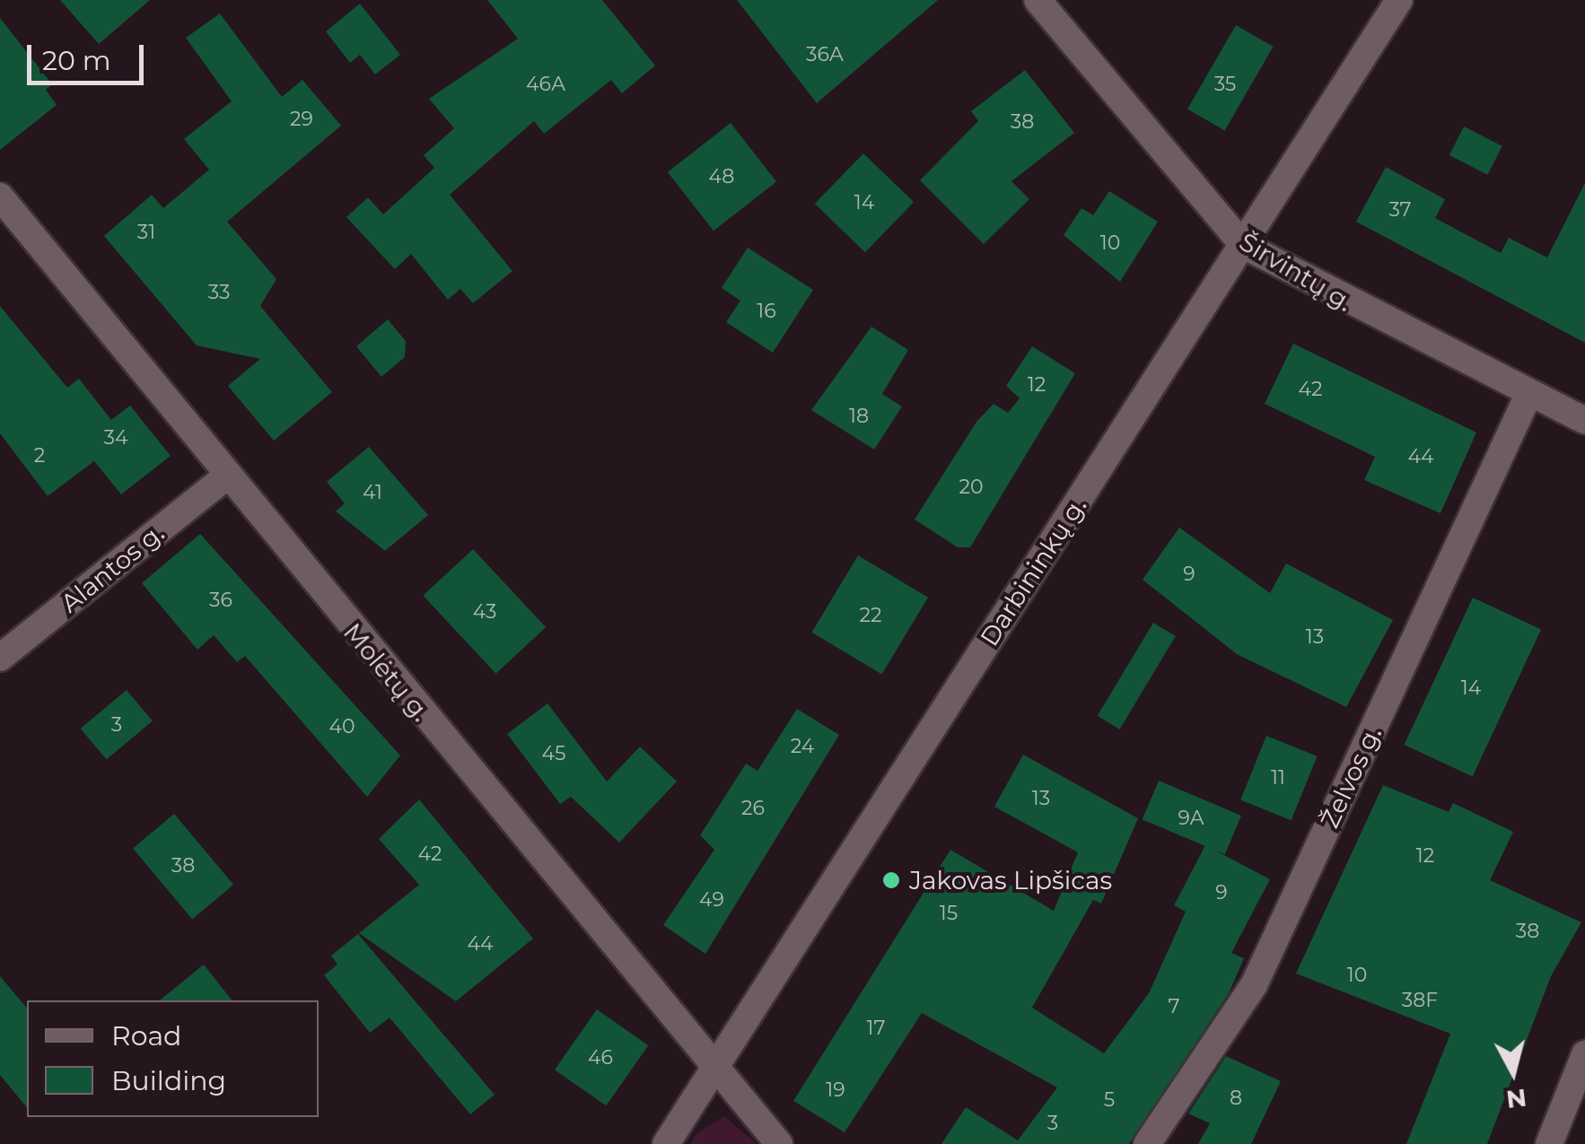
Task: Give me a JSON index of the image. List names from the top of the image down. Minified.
{"streets":{"street":["Širvintų g.","Alantos g.","Darbininkų g.","Molėtų g.","Želvos g."]},"crossings":[["Širvintų g.","Darbininkų g."],["Širvintų g.","Želvos g."],["Alantos g.","Molėtų g."],["Darbininkų g.","Molėtų g."]],"places":["Jakovas Lipšicas"],"house_numbers":["36A","46A","35","29","38","48","14","37","31","10","33","16","12","42","18","34","2","44","20","41","9","36","43","22","13","14","3","40","24","45","11","13","26","9A","42","12","38","9","49","15","38","44","10","38F","7","17","46","19","8","5","3"],"legend":["Road","Building"],"scale_bar":"20 m","north":"bottom"}
